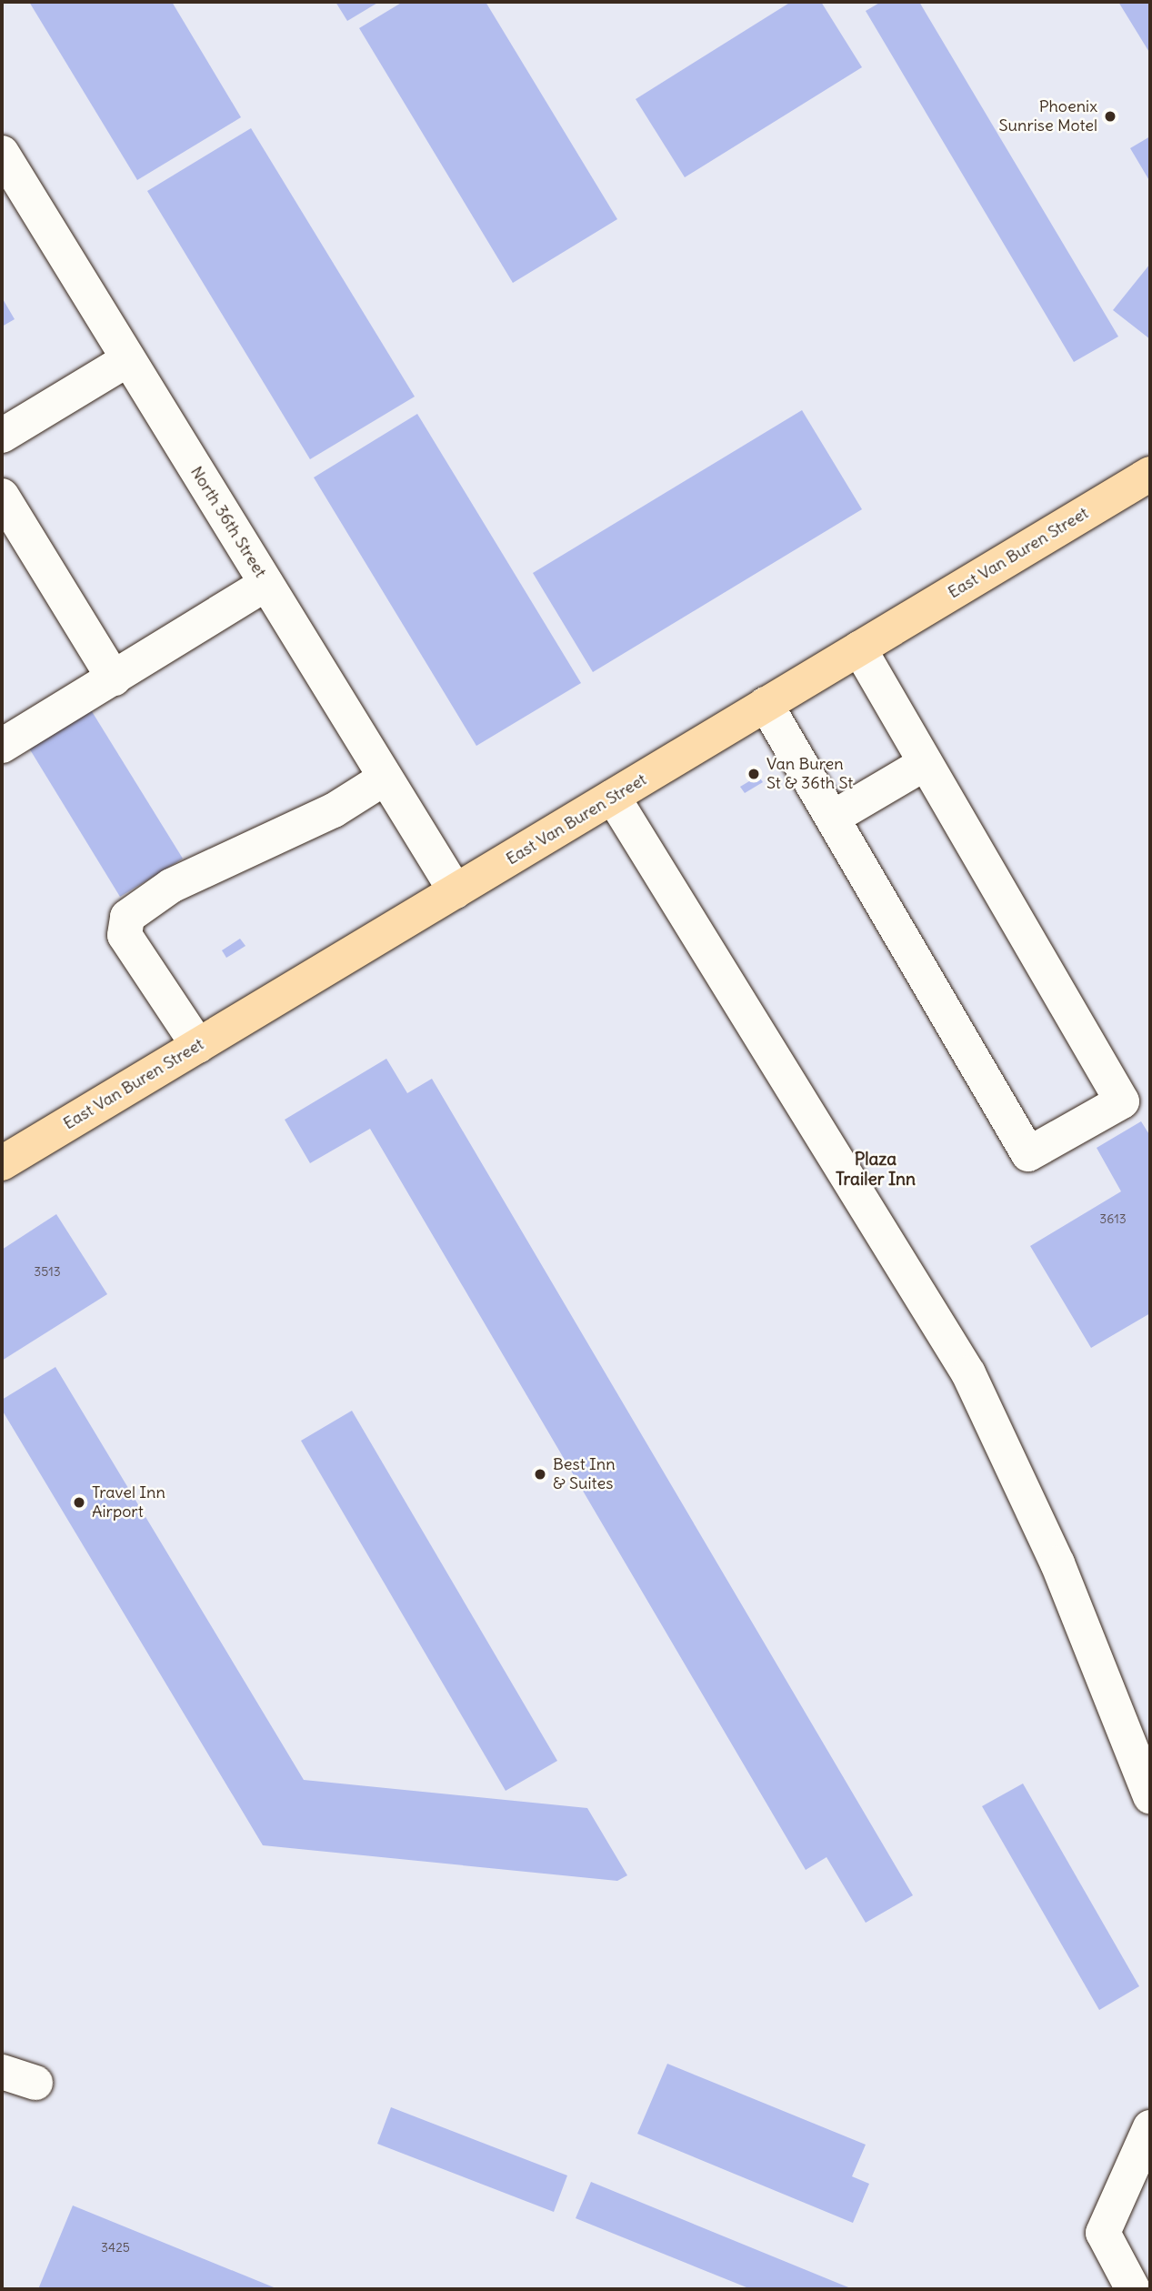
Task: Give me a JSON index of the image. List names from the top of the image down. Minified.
{"streets":{"main road":["East Van Buren Street"],"street":["North 36th Street"]},"crossings":[["North 36th Street","East Van Buren Street"]],"districts":["Plaza Trailer Inn"],"places":["Phoenix Sunrise Motel","Van Buren St & 36th St","Best Inn & Suites","Travel Inn Airport"],"house_numbers":["3613","3513","3425"]}
